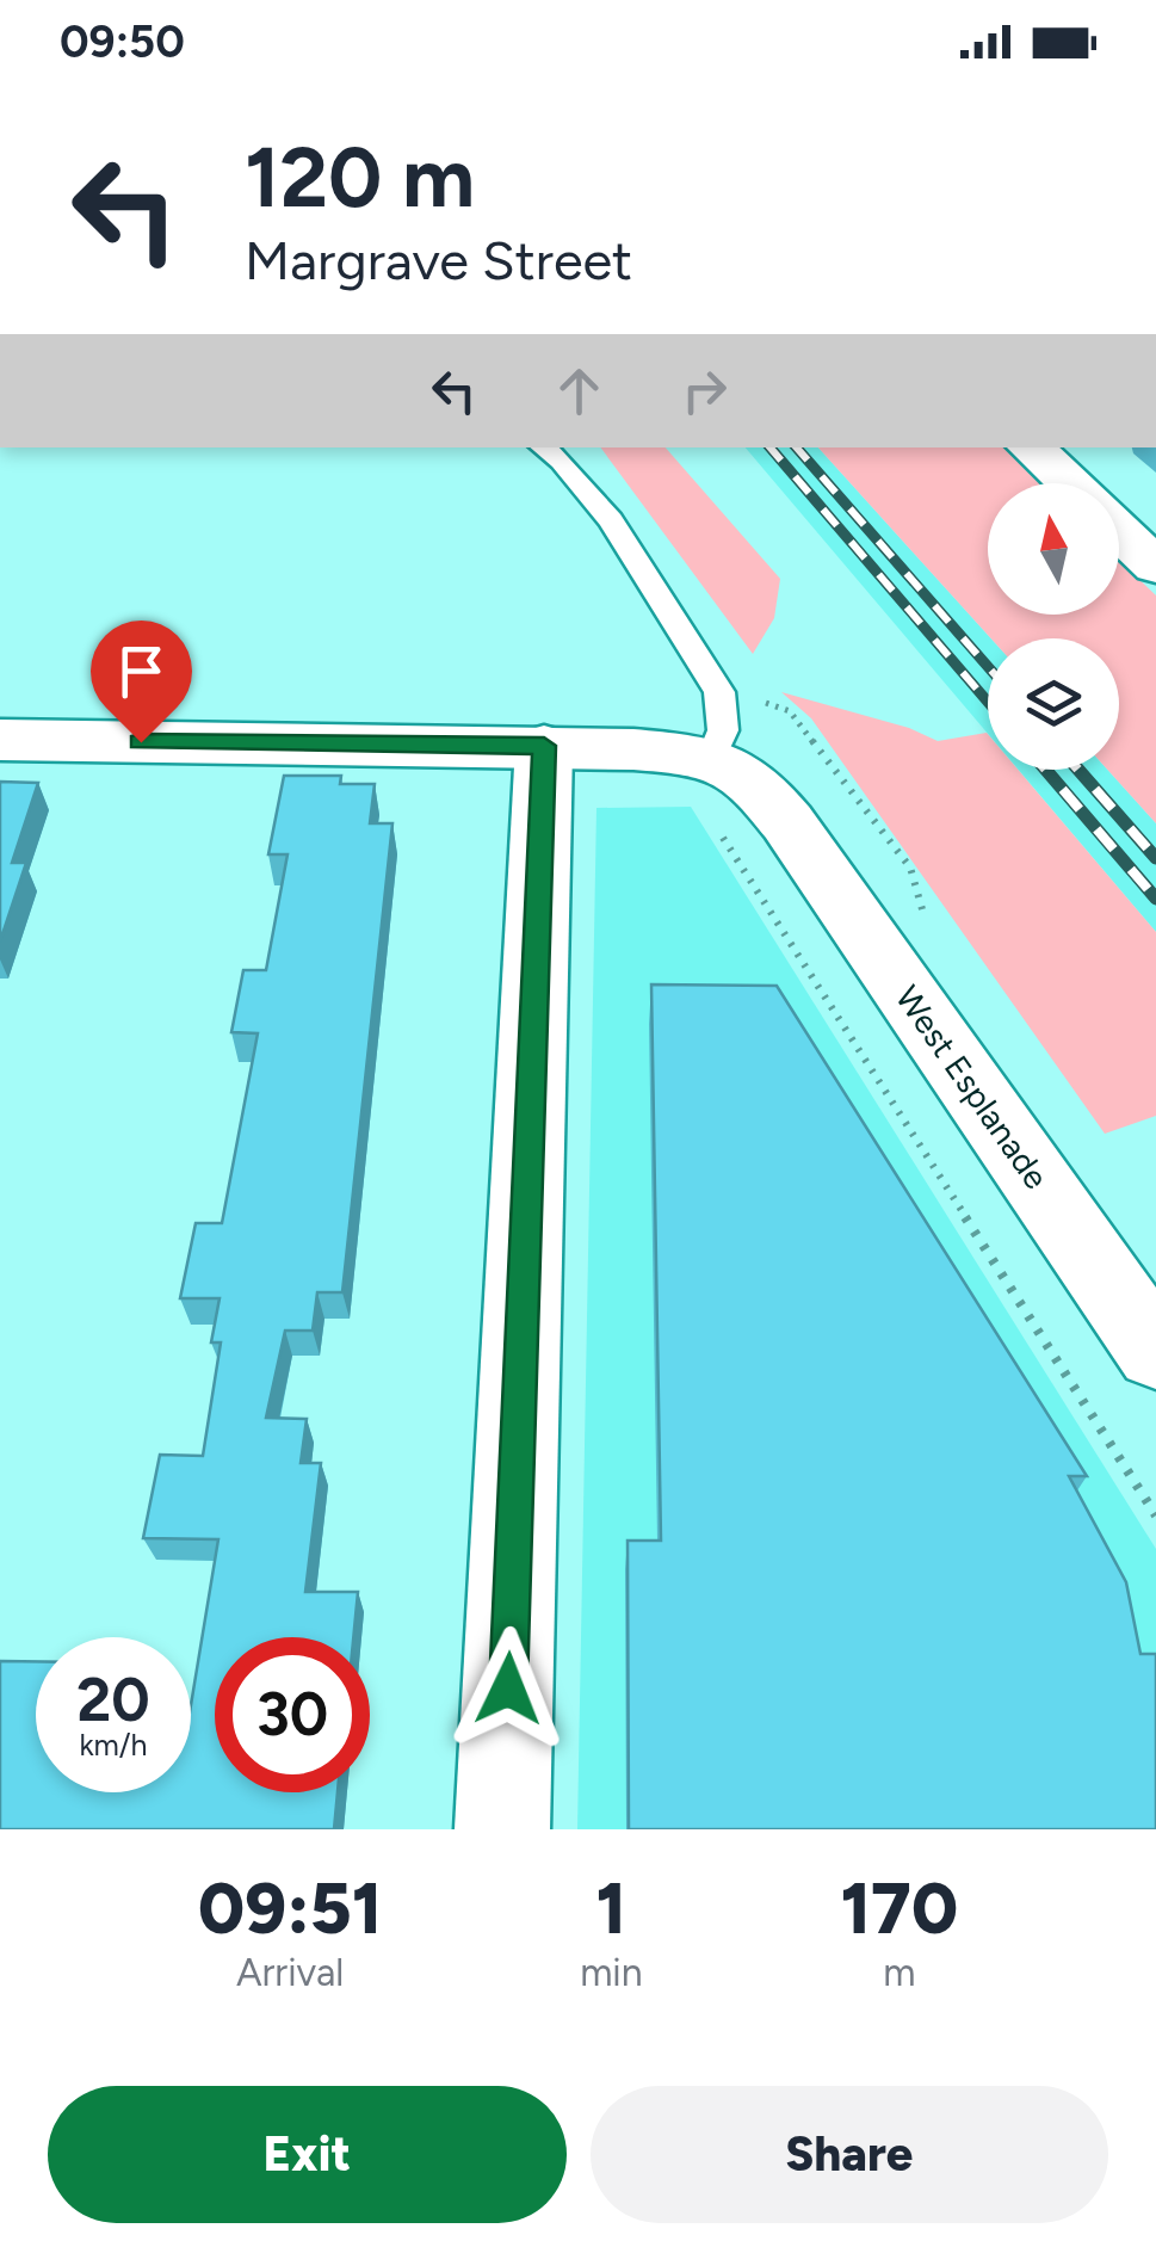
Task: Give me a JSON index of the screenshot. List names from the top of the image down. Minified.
{"streets":{"street":["West Esplanade"]},"north":"top","page":{"status":"09:50","turn":["120 m","Margrave Street"],"speed":"20 km/h","limit":"30","eta":["09:51","Arrival","1","min","170","m"],"buttons":["Exit","Share"]}}
